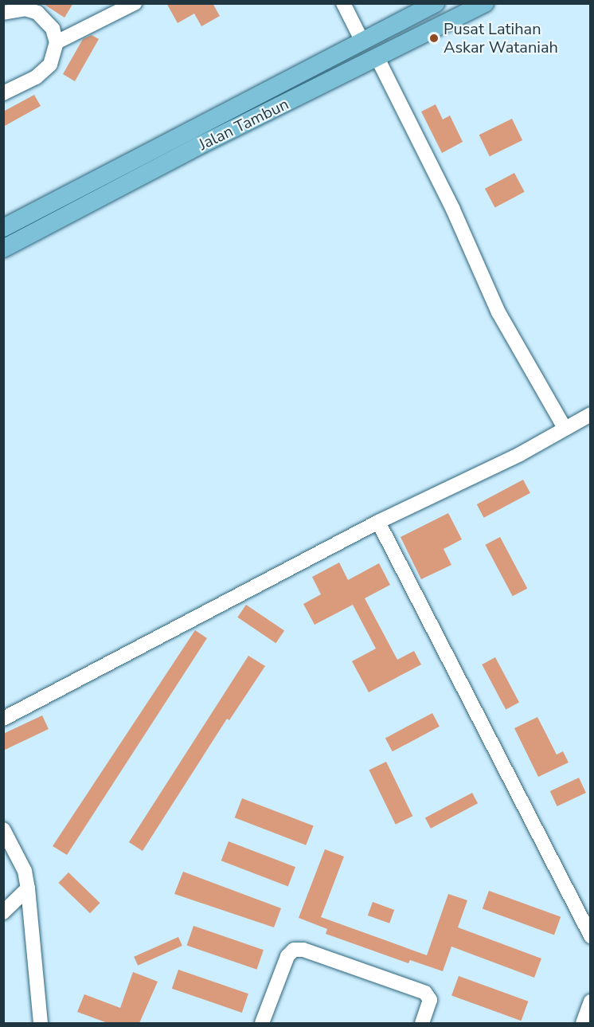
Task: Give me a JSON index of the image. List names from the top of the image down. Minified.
{"streets":{"main road":["Jalan Tambun"]},"places":["Pusat Latihan Askar Wataniah"]}
